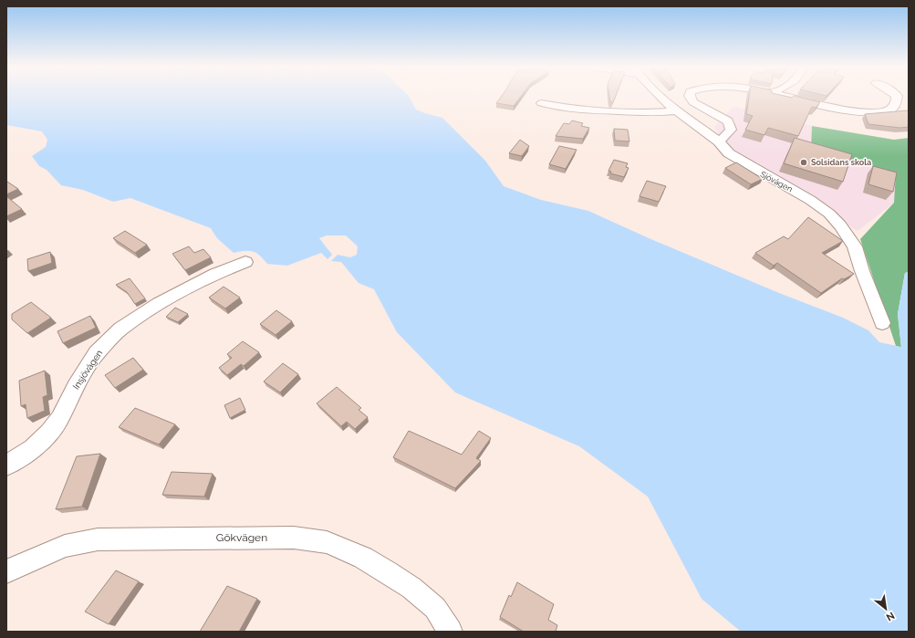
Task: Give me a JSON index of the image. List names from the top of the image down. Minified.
{"streets":{"street":["Sjövägen","Insjövägen","Gökvägen"]},"places":["Solsidans skola"],"north":"bottom right"}
